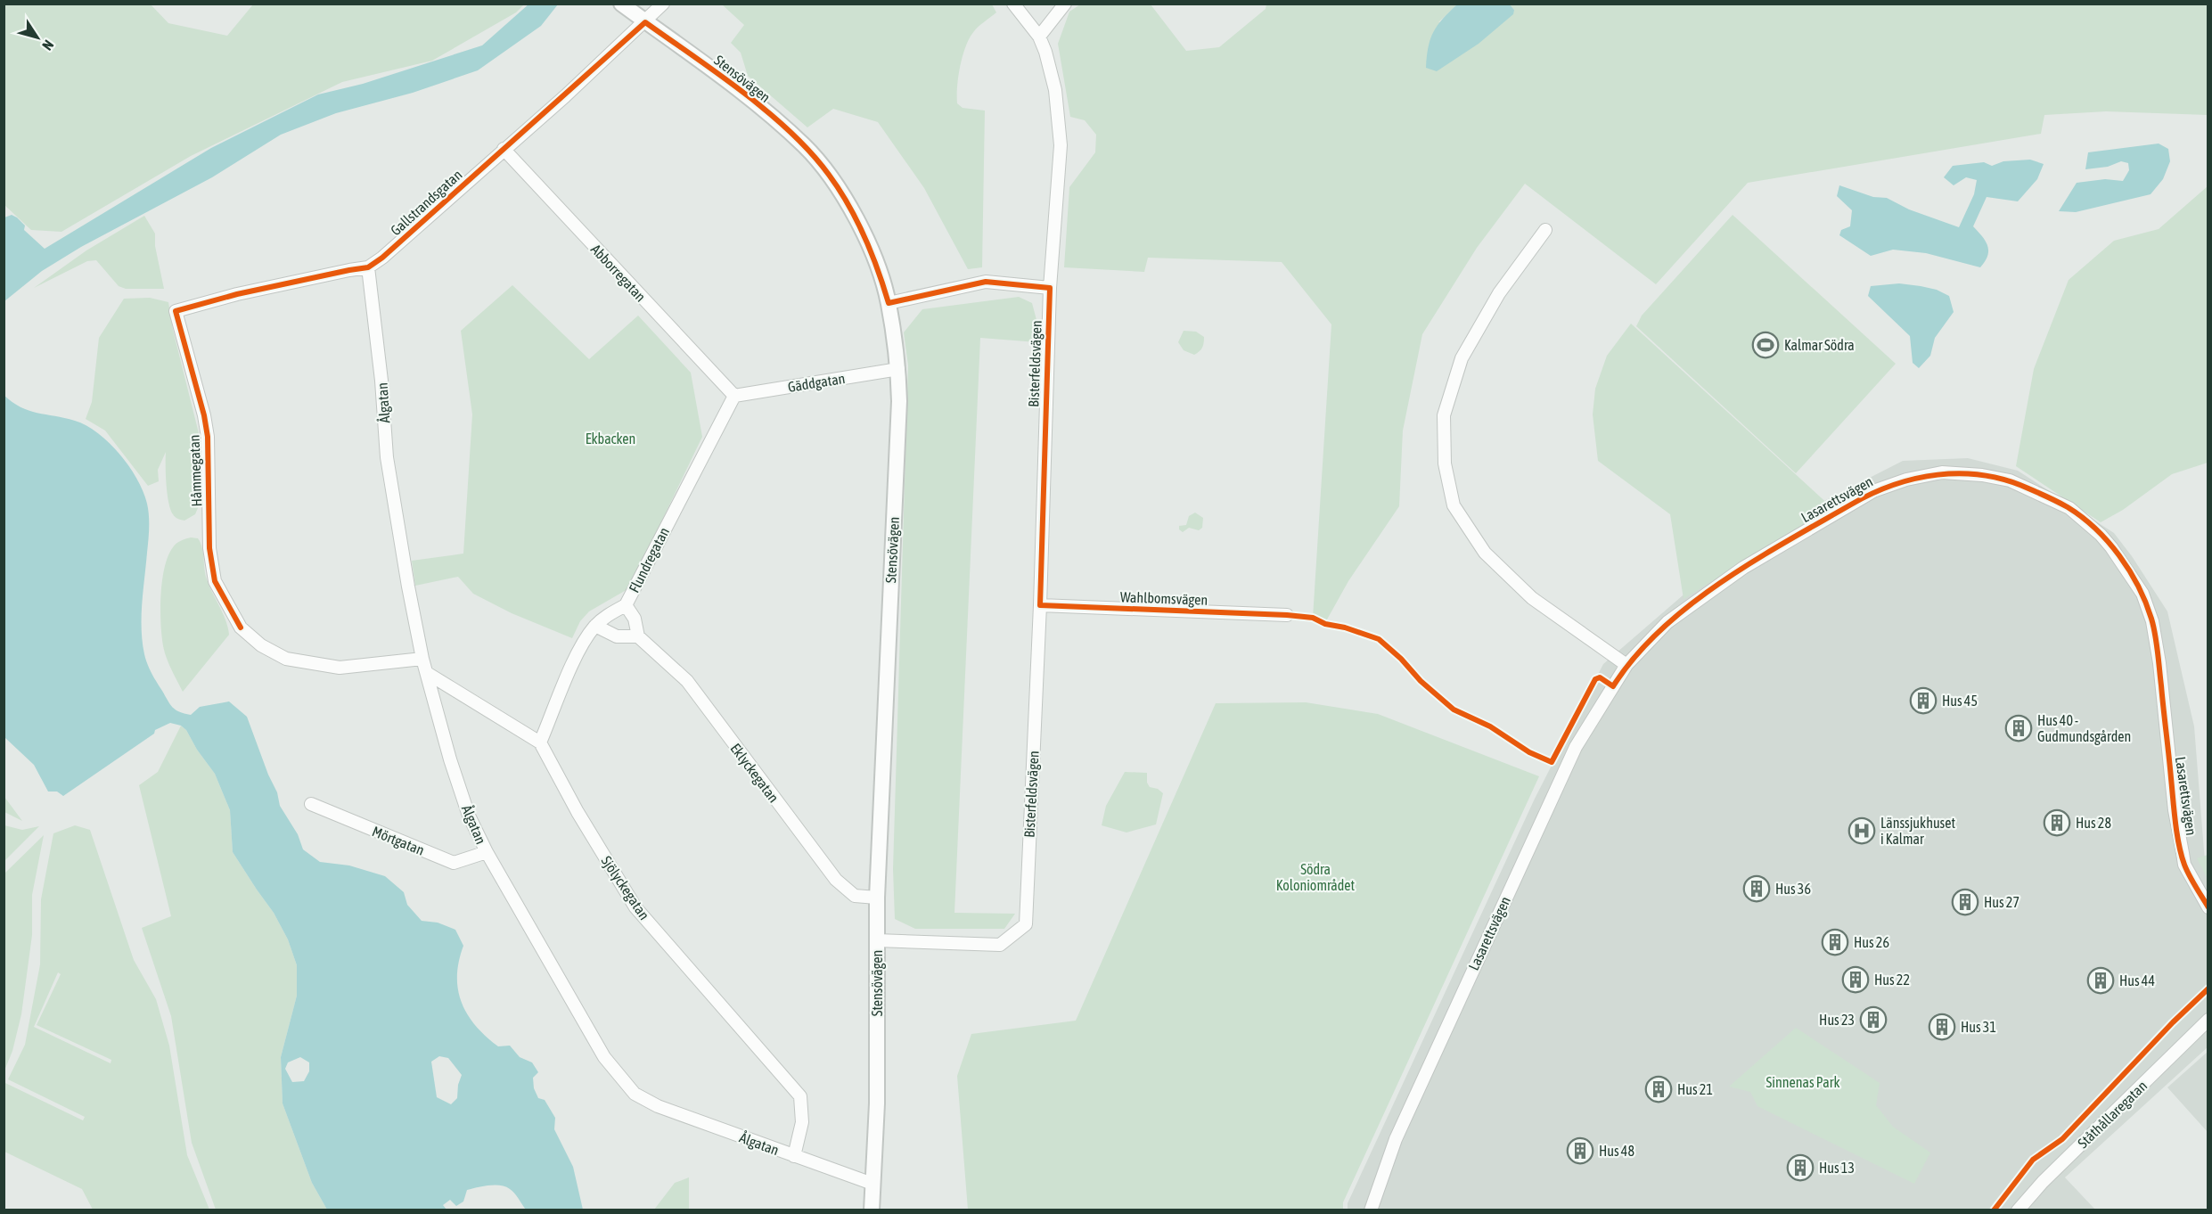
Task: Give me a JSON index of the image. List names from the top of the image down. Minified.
{"streets":{"street":["Stensövägen","Gallstrandsgatan","Abborregatan","Bisterfeldsvägen","Gäddgatan","Ålgatan","Håmmegatan","Lasarettsvägen","Flundregatan","Wahlbomsvägen","Eklyckegatan","Mörtgatan","Sjölyckegatan","Ståthållaregatan"]},"crossings":[["Stensövägen","Gallstrandsgatan"],["Stensövägen","Bisterfeldsvägen"],["Stensövägen","Gäddgatan"],["Stensövägen","Ålgatan"],["Stensövägen","Eklyckegatan"],["Gallstrandsgatan","Abborregatan"],["Gallstrandsgatan","Ålgatan"],["Gallstrandsgatan","Håmmegatan"],["Abborregatan","Gäddgatan"],["Abborregatan","Flundregatan"],["Bisterfeldsvägen","Wahlbomsvägen"],["Gäddgatan","Flundregatan"],["Ålgatan","Håmmegatan"],["Ålgatan","Mörtgatan"],["Ålgatan","Sjölyckegatan"],["Flundregatan","Eklyckegatan"],["Flundregatan","Sjölyckegatan"]],"parks":["Ekbacken","Södra Koloniområdet","Sinnenas Park"],"places":{"sports":["Kalmar Södra"],"building":["Hus 45","Hus 40 - Gudmundsgården","Hus 28","Hus 36","Hus 27","Hus 26","Hus 22","Hus 44","Hus 23","Hus 31","Hus 21","Hus 48","Hus 13"],"hospital":["Länssjukhuset i Kalmar"]},"north":"bottom right"}
